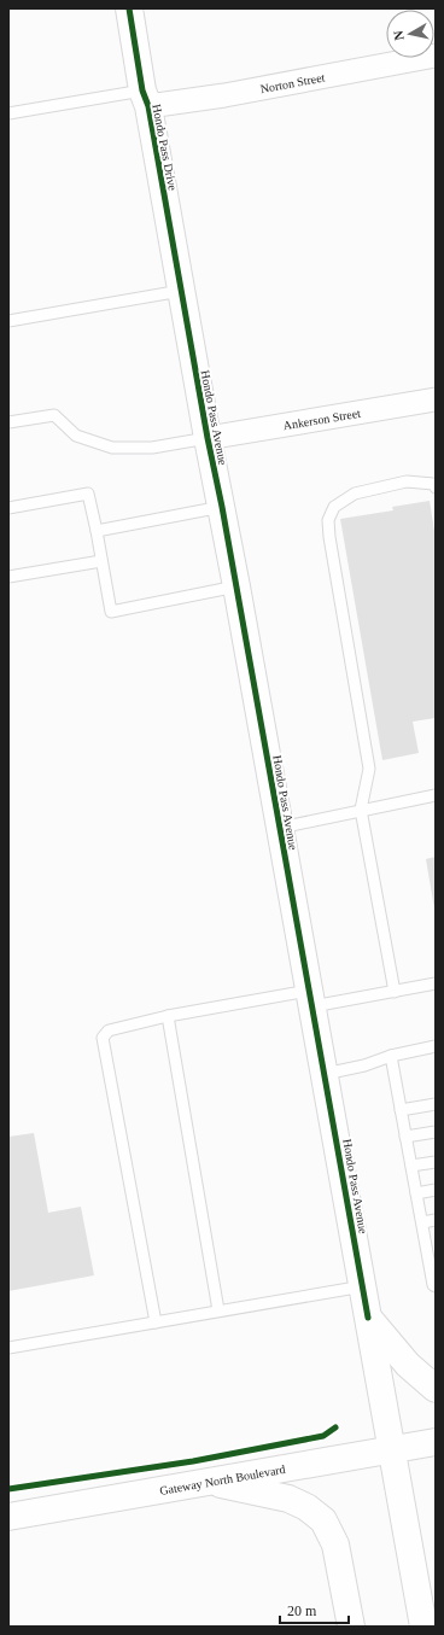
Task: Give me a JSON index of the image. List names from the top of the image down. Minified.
{"streets":{"main road":["Hondo Pass Drive","Hondo Pass Avenue","Gateway North Boulevard"],"street":["Norton Street","Ankerson Street"]},"crossings":[["Norton Street","Hondo Pass Drive"],["Hondo Pass Drive","Hondo Pass Avenue"],["Hondo Pass Avenue","Ankerson Street"],["Hondo Pass Avenue","Gateway North Boulevard"]],"scale_bar":"20 m","north":"left"}
